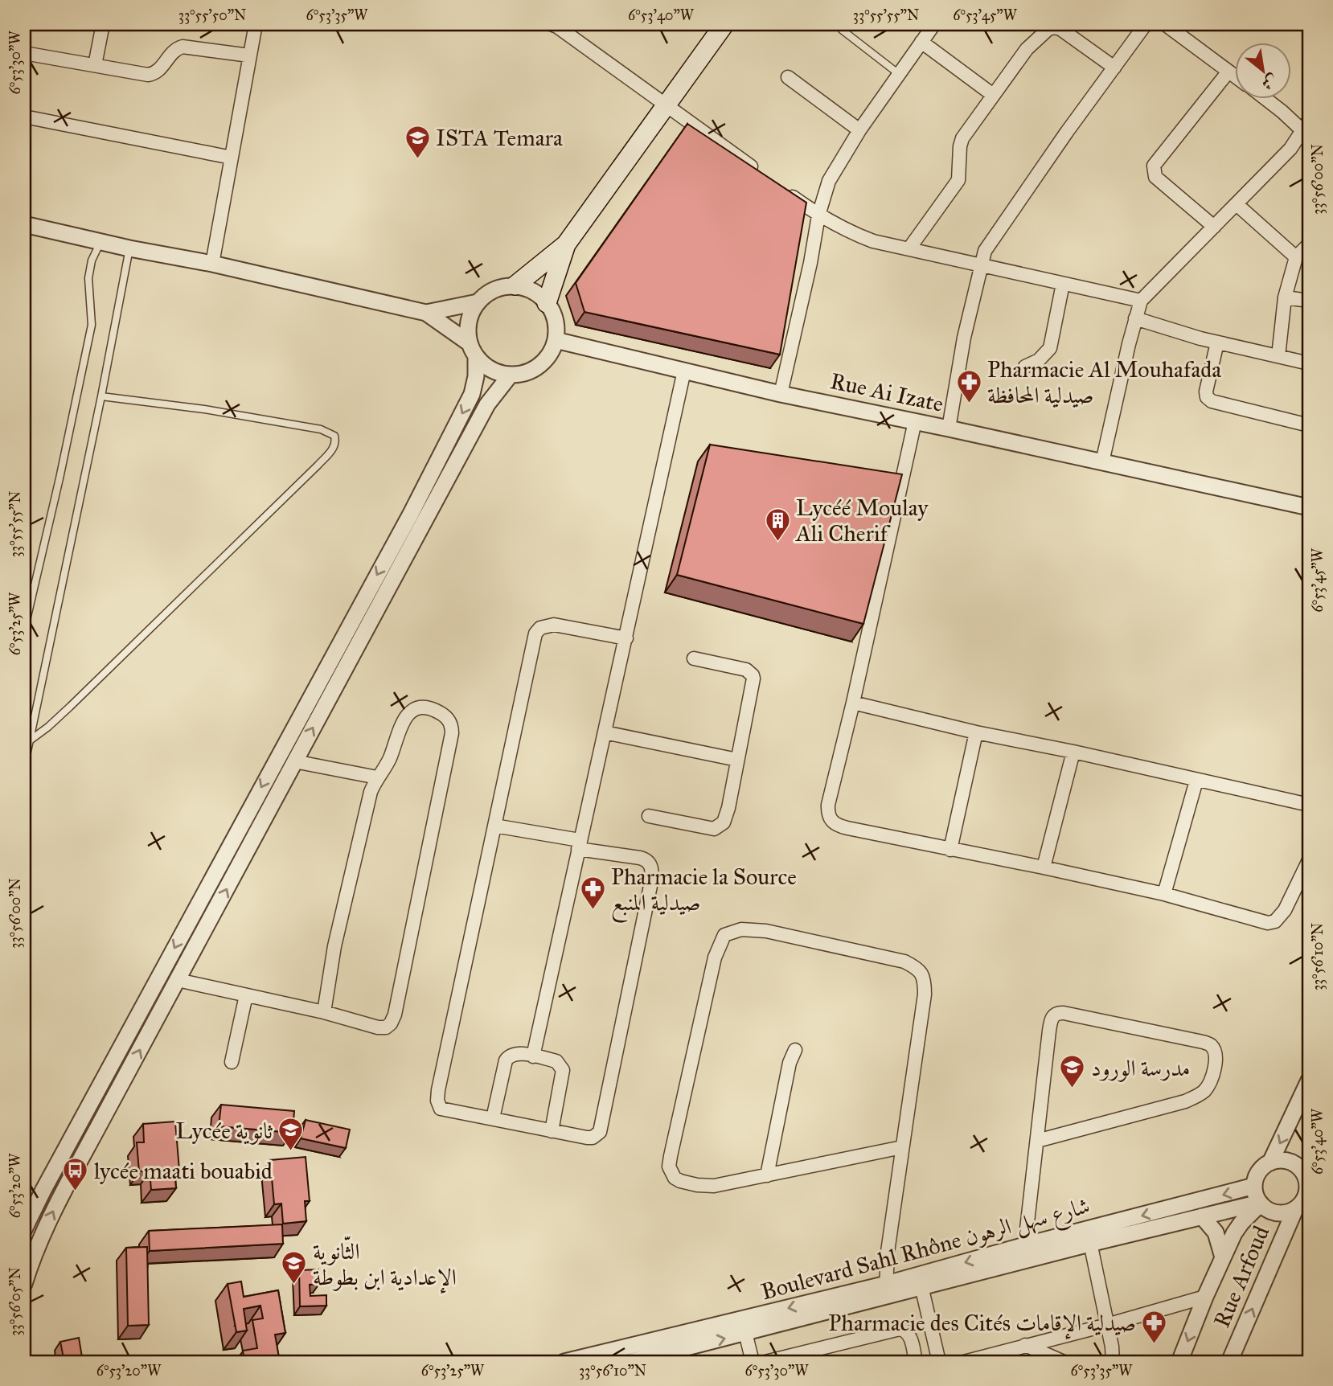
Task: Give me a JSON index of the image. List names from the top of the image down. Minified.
{"streets":{"street":["Rue Ai Izate","Boulevard Sahl Rhône شارع سهل الرهون","Rue Arfoud"]},"crossings":[["Boulevard Sahl Rhône شارع سهل الرهون","Rue Arfoud"]],"places":{"school or university":["ISTA Temara","مدرسة الورود","Lycée ثانوية","الثّانوية الإعدادية ابن بطوطة"],"pharmacy":["Pharmacie Al Mouhafada صيدلية المحافظة","Pharmacie la Source صيدلية المنبع","Pharmacie des Cités صيدلية الإقامات"],"building":["Lycéé Moulay Ali Cherif"],"bus stop":["lycée maati bouabid"]},"north":"bottom right","coordinates":["33°55'50\"N","6°53'35\"W","6°53'40\"W","33°55'55\"N","6°53'45\"W","6°53'30\"W","33°56'00\"N","6°53'25\"W","33°56'10\"N","6°53'20\"W","33°56'05\"N"]}
